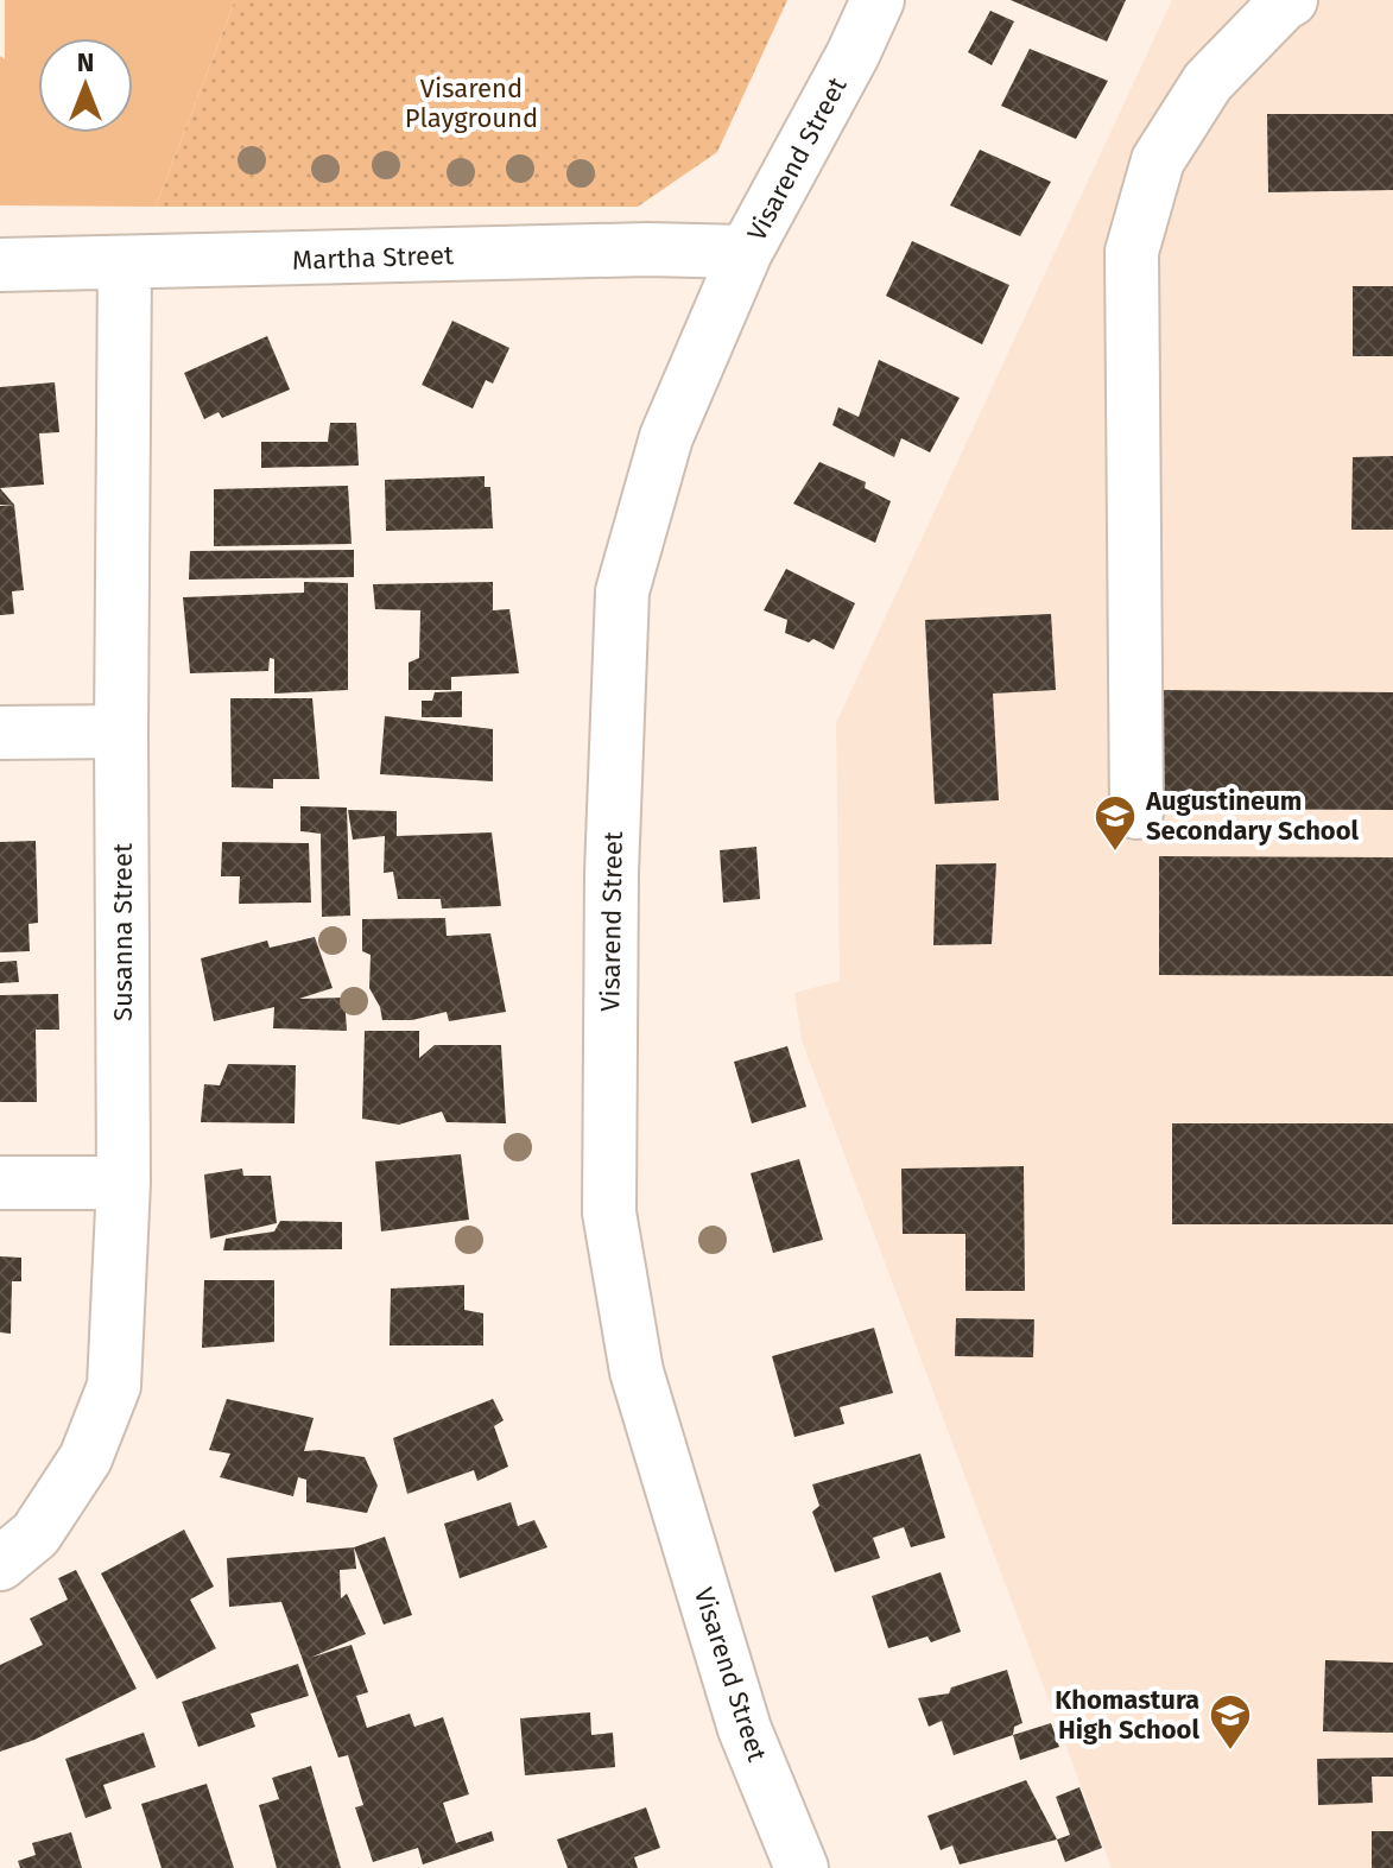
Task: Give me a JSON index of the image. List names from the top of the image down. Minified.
{"streets":{"street":["Visarend Street","Martha Street","Susanna Street"]},"crossings":[["Visarend Street","Martha Street"],["Martha Street","Susanna Street"]],"parks":["Visarend Playground"],"places":{"school or university":["Augustineum Secondary School","Khomastura High School"]},"north":"top"}
